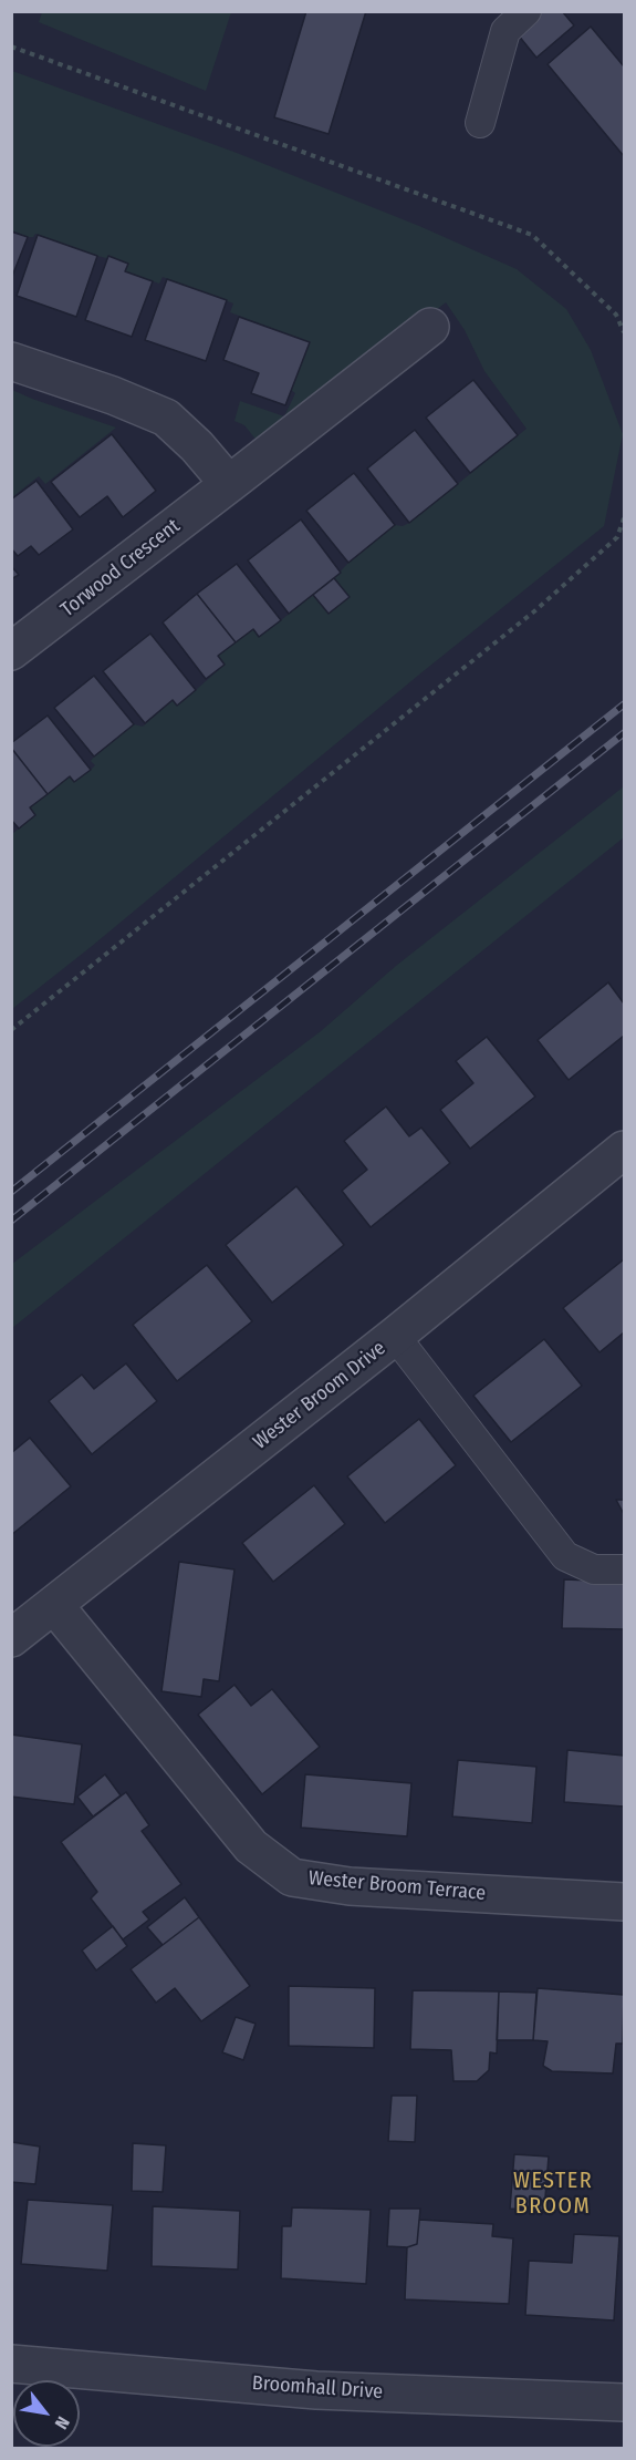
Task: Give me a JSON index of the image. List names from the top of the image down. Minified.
{"streets":{"street":["Torwood Crescent","Wester Broom Drive","Wester Broom Terrace","Broomhall Drive"]},"crossings":[["Wester Broom Drive","Wester Broom Terrace"]],"districts":["WESTER BROOM"],"north":"bottom right"}
